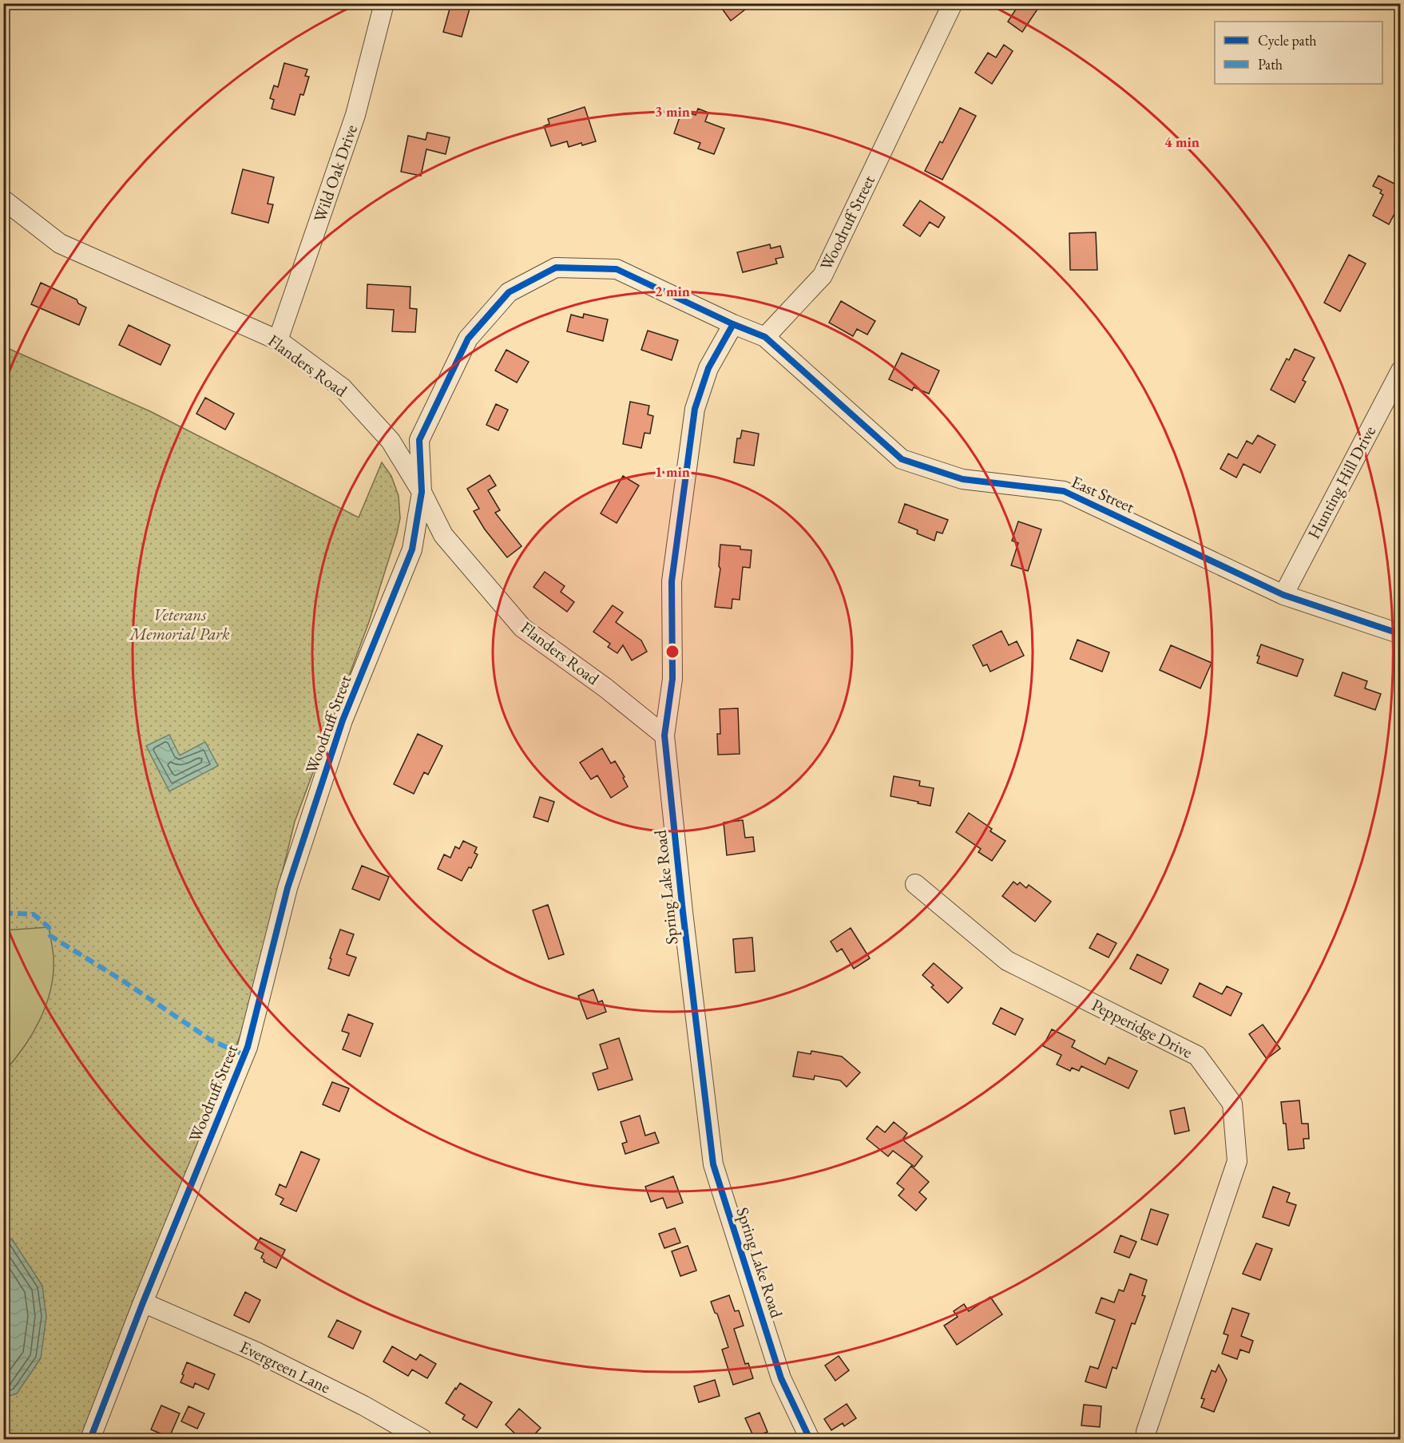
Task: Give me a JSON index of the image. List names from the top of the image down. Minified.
{"streets":{"street":["Wild Oak Drive","Woodruff Street","Flanders Road","Hunting Hill Drive","East Street","Spring Lake Road","Pepperidge Drive","Evergreen Lane"]},"crossings":[["Wild Oak Drive","Flanders Road"],["Woodruff Street","Flanders Road"],["Woodruff Street","East Street"],["Woodruff Street","Spring Lake Road"],["Woodruff Street","Evergreen Lane"],["Flanders Road","Spring Lake Road"],["Hunting Hill Drive","East Street"]],"parks":["Veterans Memorial Park"],"legend":["Cycle path","Path"],"rings":["3 min","4 min","2 min","1 min"]}
